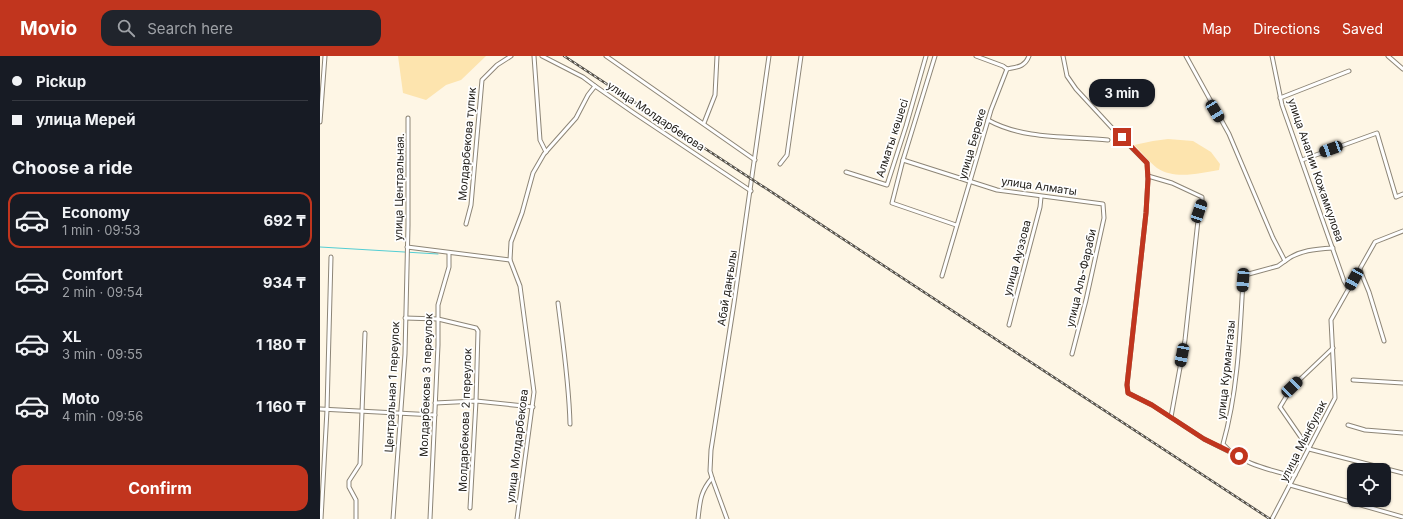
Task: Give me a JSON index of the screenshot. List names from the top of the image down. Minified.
{"streets":{"street":["улица Молдарбекова","Алматы көшесі","Молдарбекова тупик","улица Береке","улица Анапии Кожамкулова","улица Алматы","улица Центральная.","улица Ауэзова","улица Аль-Фараби","Абай даңғылы","улица Курмангазы","Молдарбекова 3 переулок","Центральная 1 переулок","Молдарбекова 2 переулок","улица Мынбулак"]},"crossings":[["улица Молдарбекова","Абай даңғылы"],["улица Береке","улица Алматы"],["улица Анапии Кожамкулова","улица Мынбулак"],["улица Алматы","улица Ауэзова"],["улица Алматы","улица Аль-Фараби"],["улица Центральная.","Центральная 1 переулок"],["Молдарбекова 3 переулок","Молдарбекова 2 переулок"]],"page":{"header":"Movio","search":"Search here","nav":["Map","Directions","Saved"],"banner":["Pickup","улица Мерей"],"bubble":"3 min","heading":"Choose a ride","list":[{"name":"Economy","note":"1 min · 09:53","value":"692 ₸"},{"name":"Comfort","note":"2 min · 09:54","value":"934 ₸"},{"name":"XL","note":"3 min · 09:55","value":"1 180 ₸"},{"name":"Moto","note":"4 min · 09:56","value":"1 160 ₸"}],"buttons":"Confirm"}}
